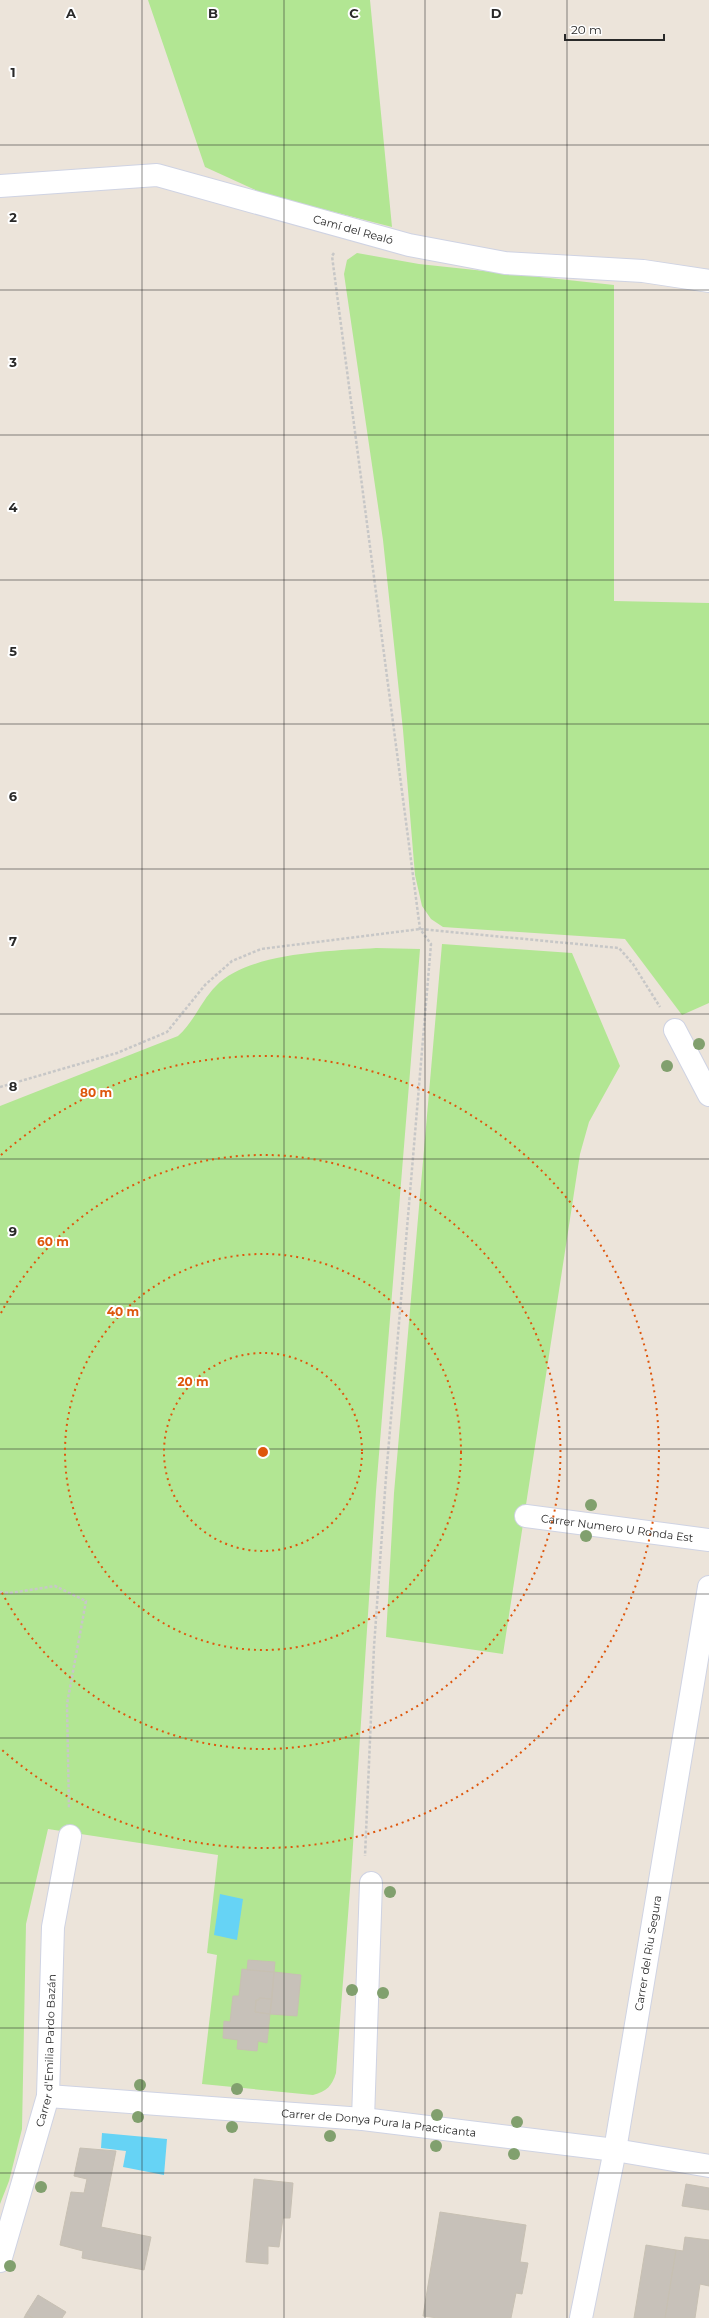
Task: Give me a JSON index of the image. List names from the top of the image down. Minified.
{"streets":{"street":["Camí del Realó","Carrer Numero U Ronda Est","Carrer del Riu Segura","Carrer d'Emilia Pardo Bazán","Carrer de Donya Pura la Practicanta"]},"crossings":[["Carrer del Riu Segura","Carrer de Donya Pura la Practicanta"],["Carrer d'Emilia Pardo Bazán","Carrer de Donya Pura la Practicanta"]],"scale_bar":"20 m","grid":{"columns":["A","B","C","D"],"rows":["1","2","3","4","5","6","7","8","9"]},"rings":["80 m","60 m","40 m","20 m"]}
